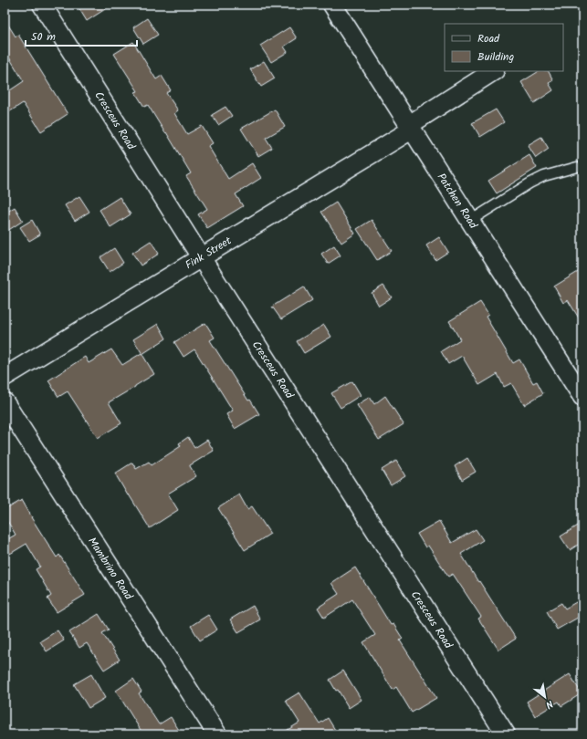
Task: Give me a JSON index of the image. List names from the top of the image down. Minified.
{"streets":{"street":["Cresceus Road","Patchen Road","Fink Street","Mambrino Road"]},"crossings":[["Cresceus Road","Fink Street"],["Patchen Road","Fink Street"]],"legend":["Road","Building"],"scale_bar":"50 m","north":"bottom right"}
